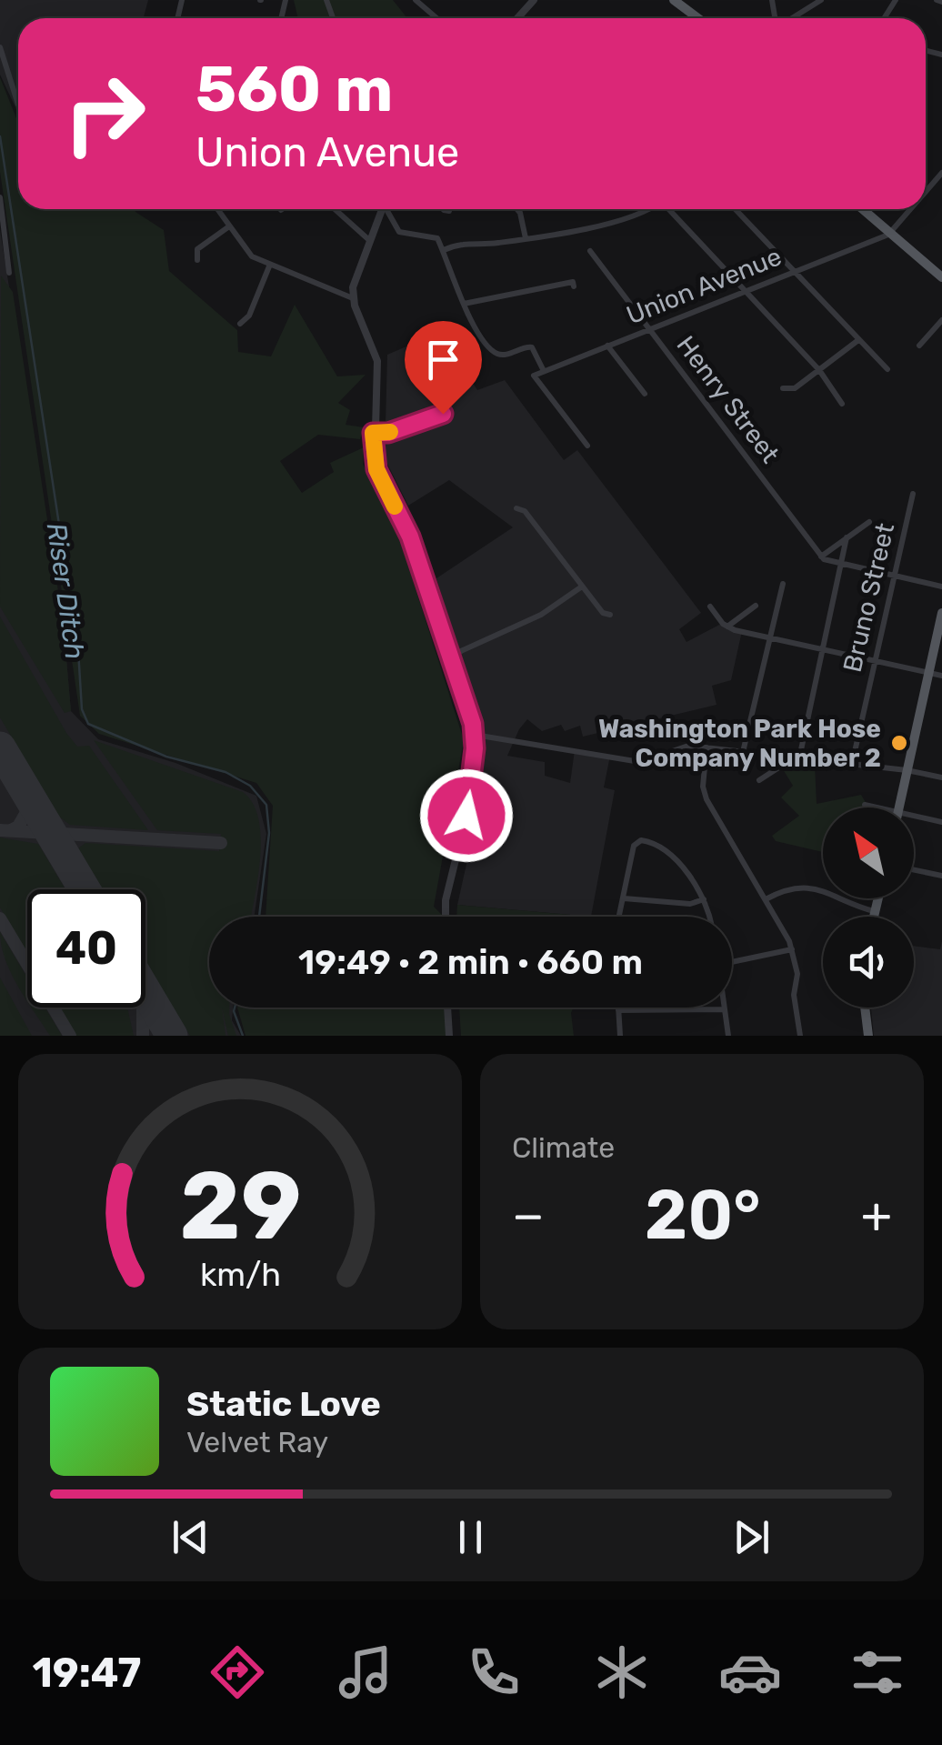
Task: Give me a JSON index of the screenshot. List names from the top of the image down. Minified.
{"streets":{"street":["Union Avenue","Henry Street","Bruno Street"]},"crossings":[["Union Avenue","Henry Street"]],"water":["Riser Ditch"],"places":["Washington Park Hose Company Number 2"],"north":"top left","page":{"turn":["560 m","Union Avenue"],"limit":"40","trip":"19:49 · 2 min · 660 m","tile":"Climate","heat":["−","20°","+"],"song":["Static Love","Velvet Ray"],"tabs":"19:47","gauge":["29","km/h"]}}
